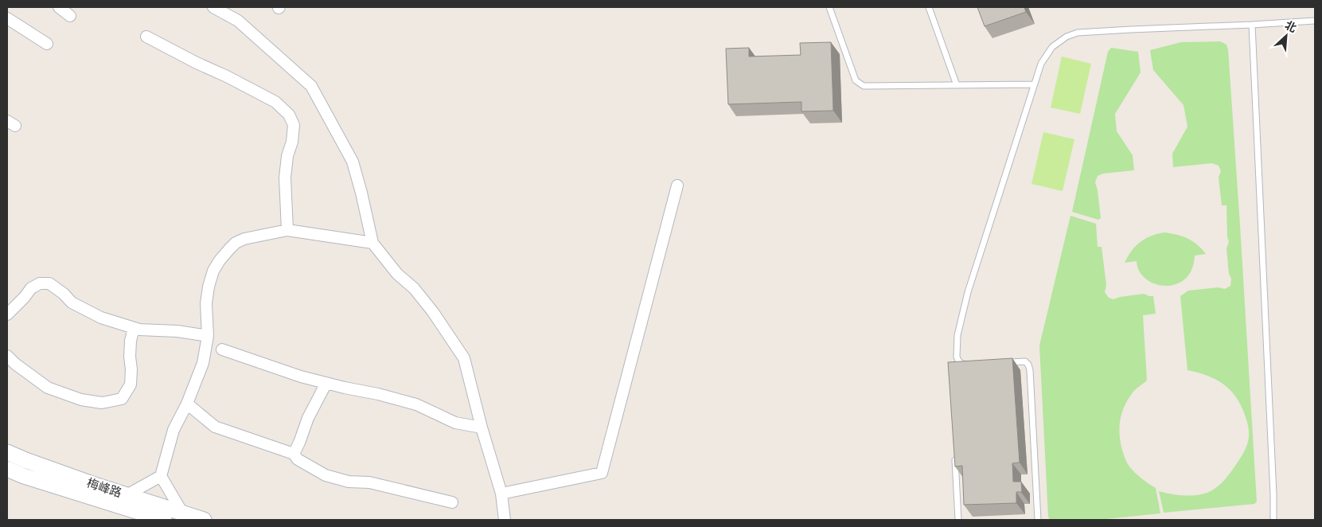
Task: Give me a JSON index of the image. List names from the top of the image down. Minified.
{"streets":{"main road":["梅峰路"]},"north":"top right"}
